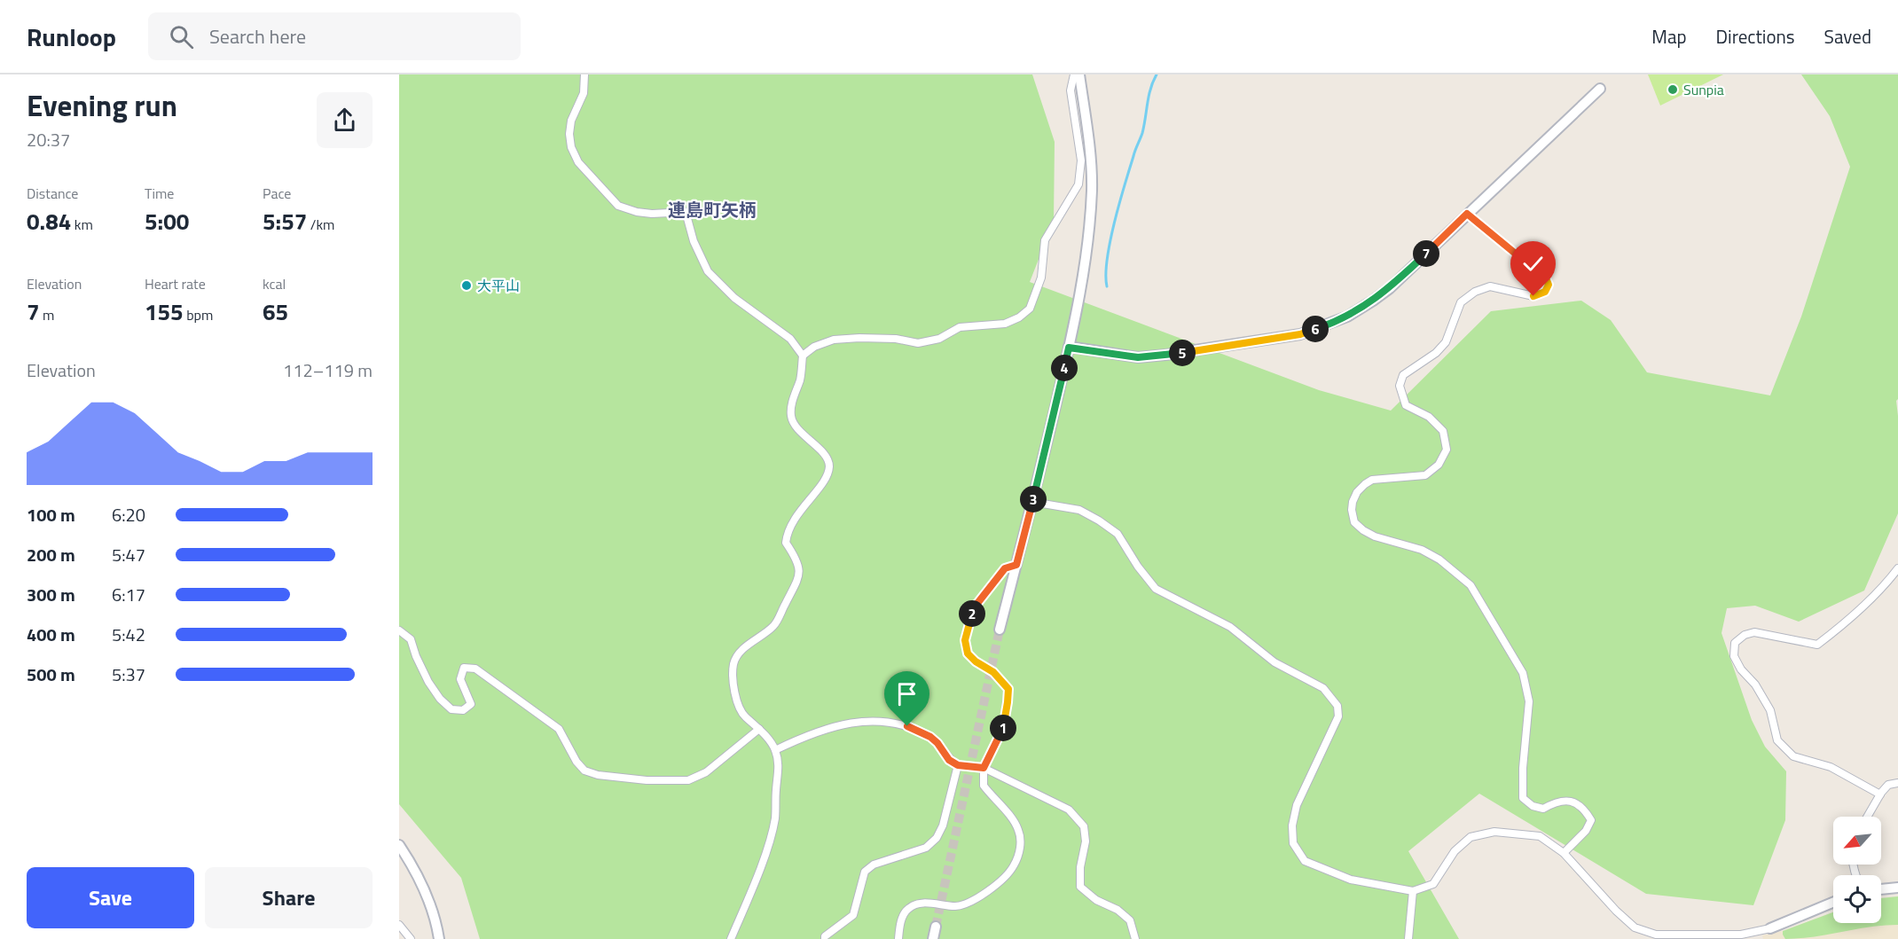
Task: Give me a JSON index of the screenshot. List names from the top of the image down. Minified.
{"districts":["連島町矢柄"],"places":["Sunpia","大平山"],"north":"bottom left","page":{"header":"Runloop","search":"Search here","nav":["Map","Directions","Saved"],"heading":["Evening run","20:37"],"stats":[["Distance","0.84 km"],["Time","5:00"],["Pace","5:57 /km"],["Elevation","7 m"],["Heart rate","155 bpm"],["kcal","65"]],"pins":["7","6","5","4","3","2","1"],"chart":["Elevation","112–119 m"],"list":[{"name":"100 m","note":"6:20"},{"name":"200 m","note":"5:47"},{"name":"300 m","note":"6:17"},{"name":"400 m","note":"5:42"},{"name":"500 m","note":"5:37"}],"buttons":["Save","Share"]}}
